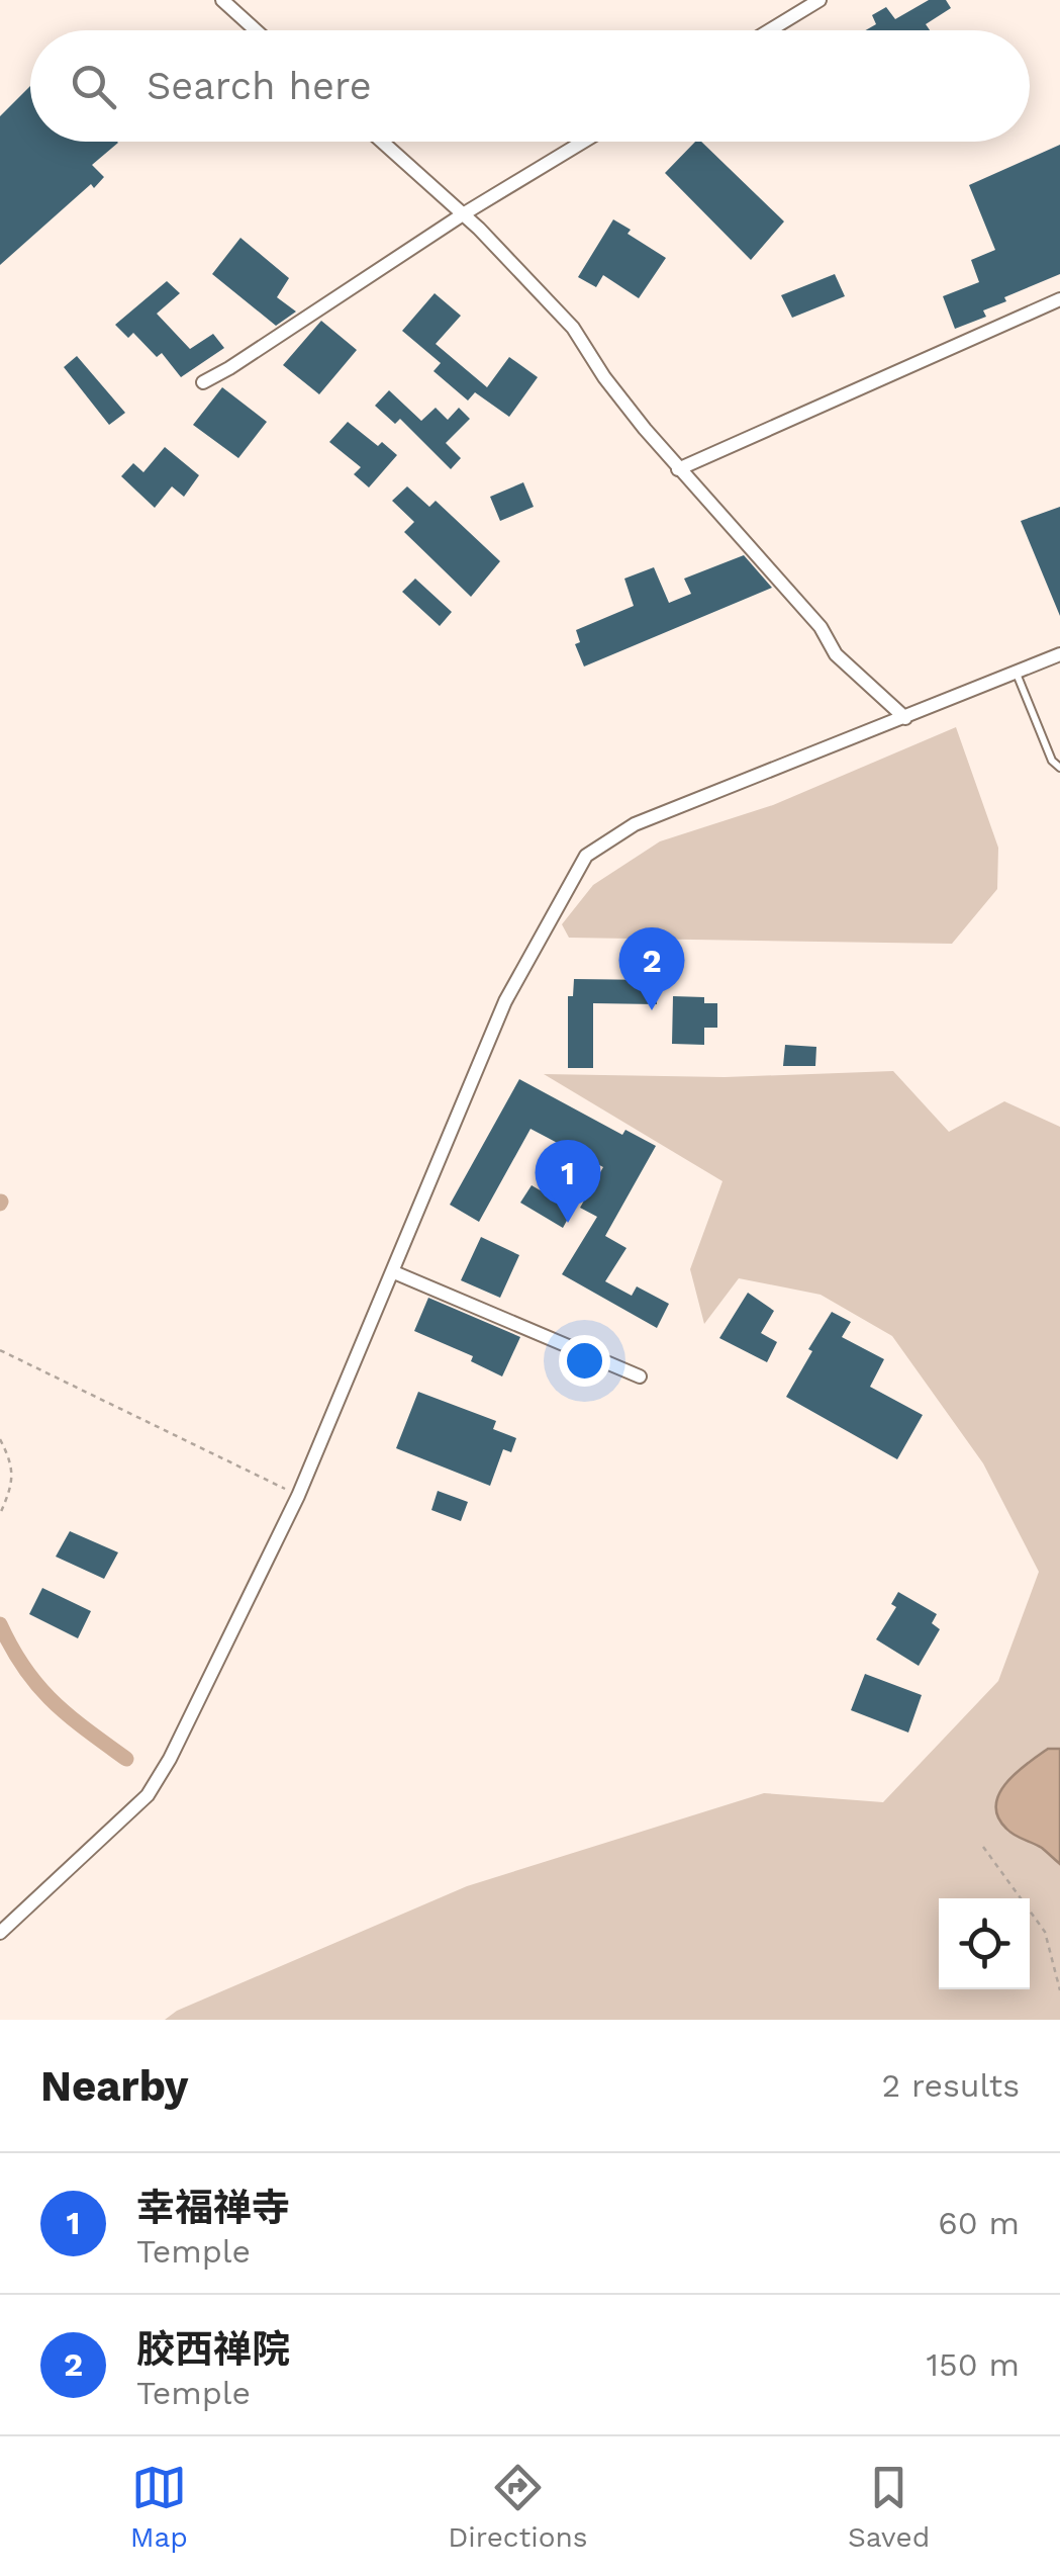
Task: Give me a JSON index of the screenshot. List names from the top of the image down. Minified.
{"page":{"search":"Search here","pins":["2","1"],"heading":["Nearby","2 results"],"list":[{"mark":"1","name":"幸福禅寺","note":"Temple","value":"60 m"},{"mark":"2","name":"胶西禅院","note":"Temple","value":"150 m"}],"nav":["Map","Directions","Saved"]}}
